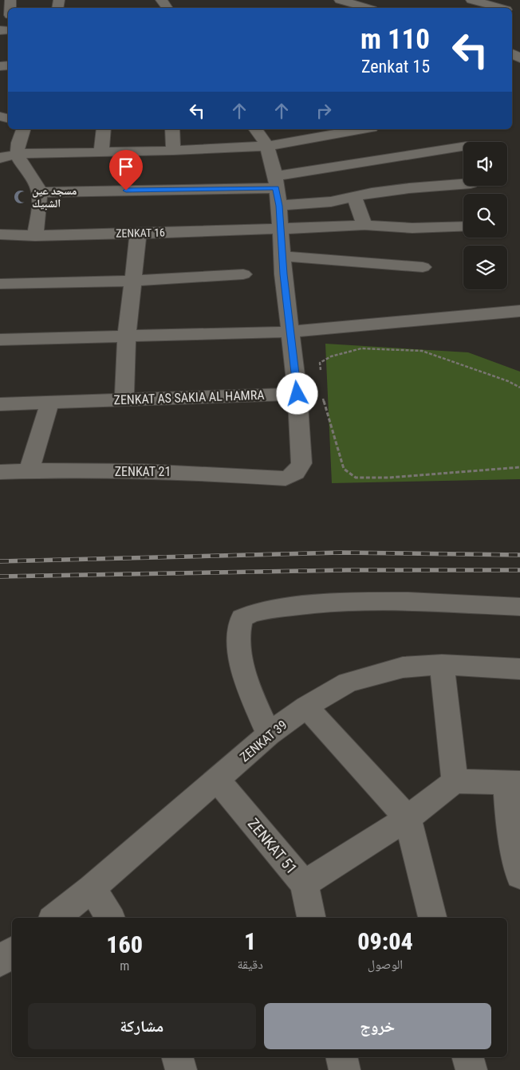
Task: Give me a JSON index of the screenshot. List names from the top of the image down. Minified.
{"streets":{"street":["ZENKAT 16","ZENKAT AS SAKIA AL HAMRA","ZENKAT 21","ZENKAT 39","ZENKAT 51"]},"crossings":[["ZENKAT AS SAKIA AL HAMRA","ZENKAT 21"],["ZENKAT 39","ZENKAT 51"]],"places":{"mosque":["مسجد عين الشبيك"]},"page":{"turn":["110 m","Zenkat 15"],"eta":["09:04","الوصول","1","دقيقة","160","m"],"buttons":["خروج","مشاركة"]}}
